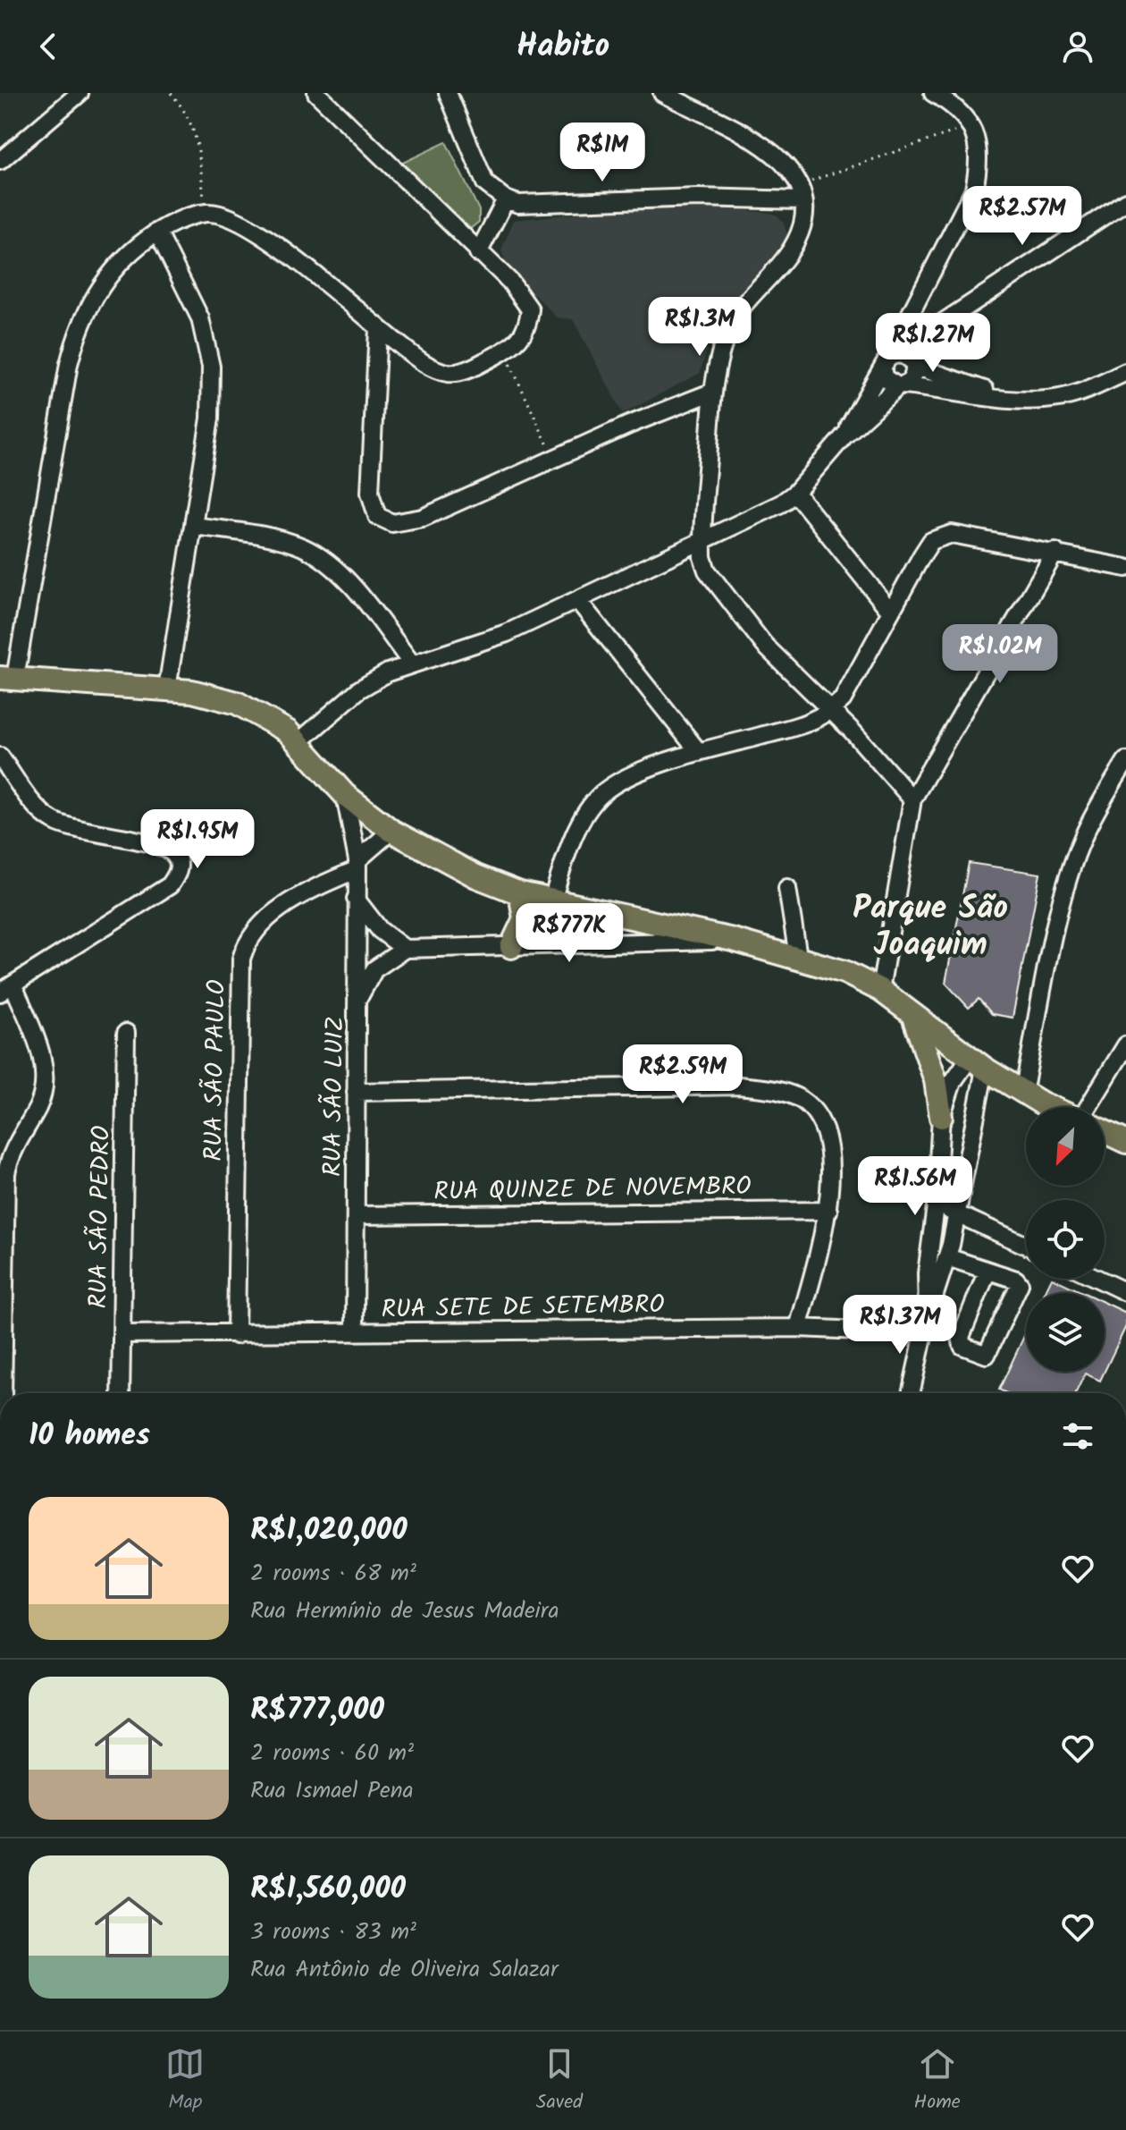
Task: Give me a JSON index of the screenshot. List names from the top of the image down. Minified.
{"streets":{"street":["RUA SÃO PAULO","RUA SÃO LUIZ","RUA QUINZE DE NOVEMBRO","RUA SÃO PEDRO","RUA SETE DE SETEMBRO"]},"crossings":[["RUA SÃO PAULO","RUA SÃO LUIZ"],["RUA SÃO PAULO","RUA SETE DE SETEMBRO"],["RUA SÃO LUIZ","RUA QUINZE DE NOVEMBRO"],["RUA SÃO LUIZ","RUA SETE DE SETEMBRO"],["RUA SÃO PEDRO","RUA SETE DE SETEMBRO"]],"districts":["Parque São Joaquim"],"north":"bottom left","page":{"header":"Habito","price":["R$1M","R$2.57M","R$1.3M","R$1.27M","R$1.02M","R$1.95M","R$777K","R$2.59M","R$1.56M","R$1.37M"],"heading":"10 homes","list":[{"name":"R$1,020,000","note":"2 rooms · 68 m² · Rua Hermínio de Jesus Madeira"},{"name":"R$777,000","note":"2 rooms · 60 m² · Rua Ismael Pena"},{"name":"R$1,560,000","note":"3 rooms · 83 m² · Rua Antônio de Oliveira Salazar"}],"tabs":["Map","Saved","Home"]}}
